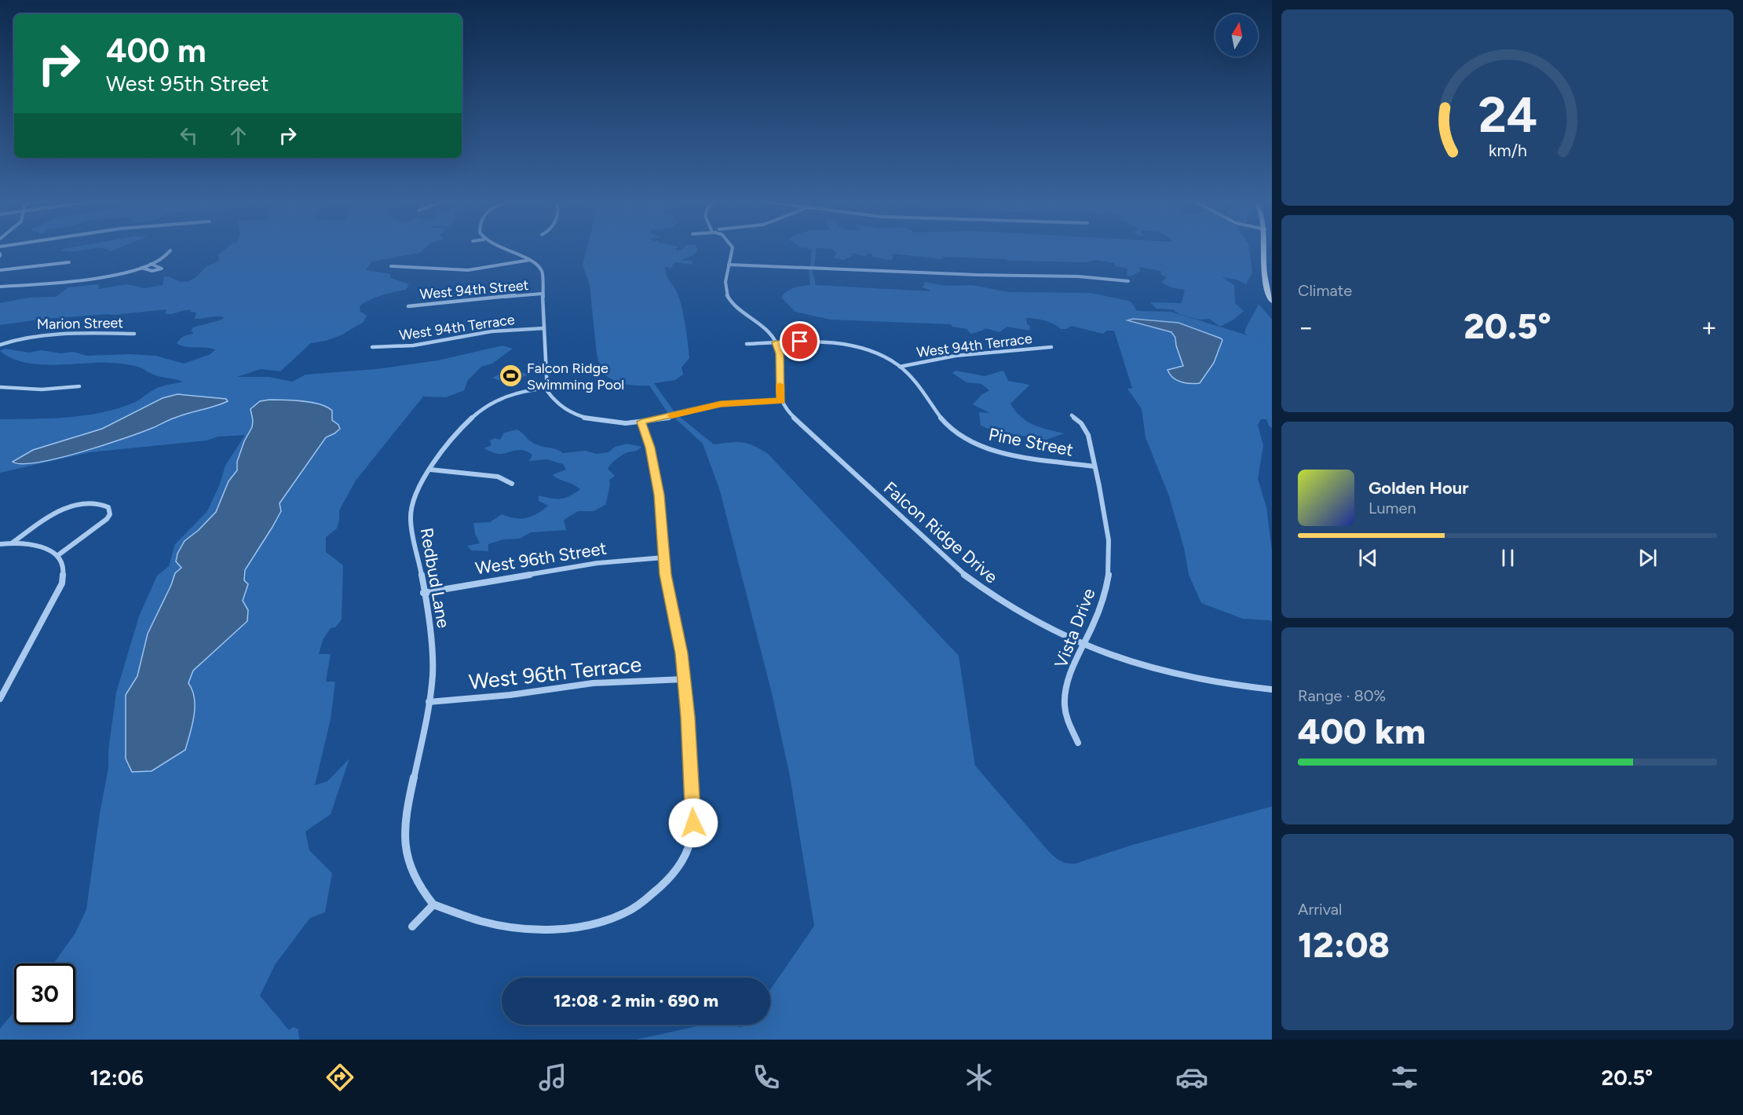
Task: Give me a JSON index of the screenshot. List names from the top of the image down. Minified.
{"streets":{"street":["West 94th Street","Marion Street","West 94th Terrace","Pine Street","Falcon Ridge Drive","West 96th Street","Redbud Lane","Vista Drive","West 96th Terrace"]},"crossings":[["West 94th Terrace","Pine Street"],["Pine Street","Vista Drive"],["Falcon Ridge Drive","Vista Drive"],["West 96th Street","Redbud Lane"],["Redbud Lane","West 96th Terrace"]],"places":{"sports":["Falcon Ridge Swimming Pool"]},"north":"top","page":{"turn":["400 m","West 95th Street"],"tile":["Climate",["Range · 80%","400 km"],["Arrival","12:08"]],"heat":["−","20.5°","+"],"song":["Golden Hour","Lumen"],"limit":"30","trip":"12:08 · 2 min · 690 m","tabs":["12:06","20.5°"],"gauge":["24","km/h"]}}
